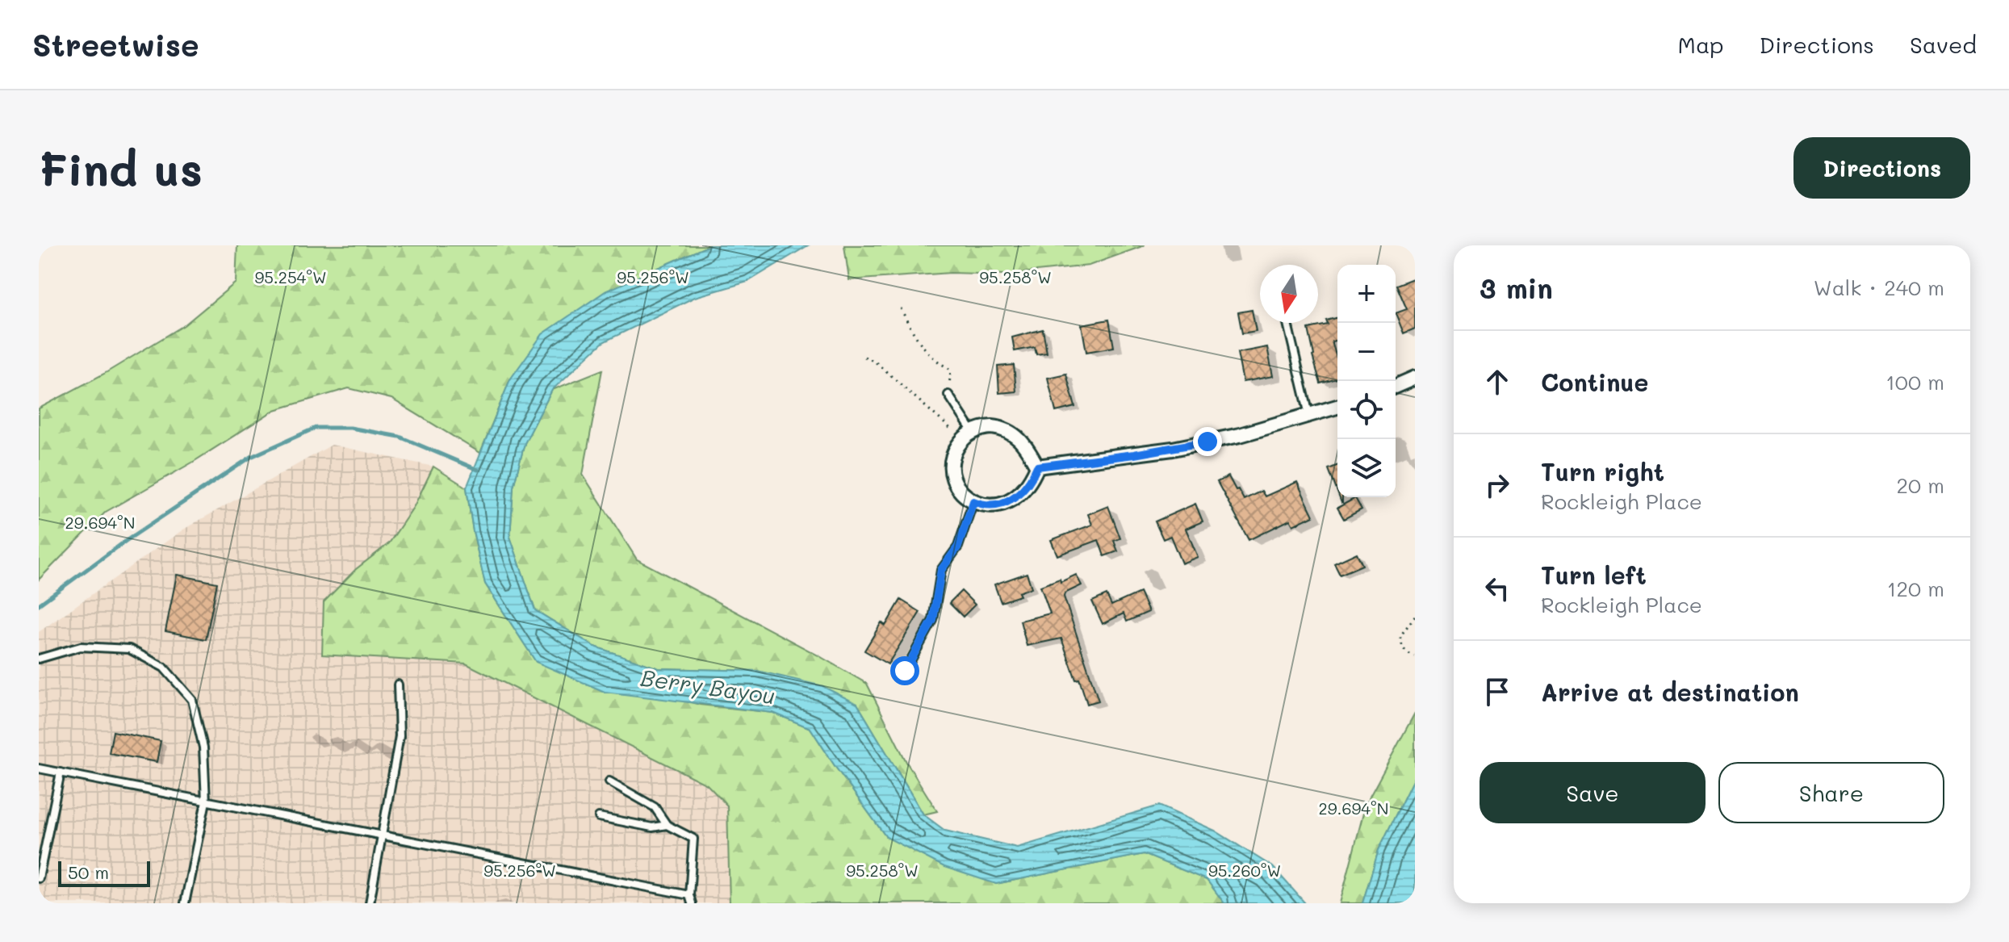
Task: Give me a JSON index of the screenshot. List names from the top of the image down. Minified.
{"water":["Berry Bayou"],"scale_bar":"50 m","north":"bottom","page":{"header":"Streetwise","nav":["Map","Directions","Saved"],"buttons":["Directions",["Save","Share"]],"title":"Find us","heading":["3 min","Walk · 240 m"],"map_buttons":["+","−"],"list":[["Continue","100 m"],["Turn right","Rockleigh Place","20 m"],["Turn left","Rockleigh Place","120 m"],"Arrive at destination"],"scale":"50 m"},"coordinates":["95.254°W","95.256°W","95.258°W","29.694°N","95.260°W"]}
